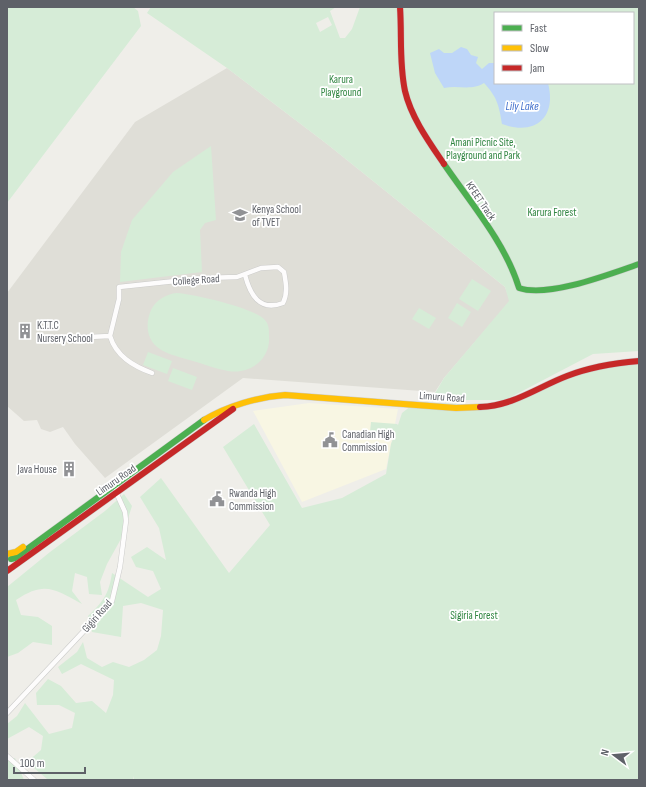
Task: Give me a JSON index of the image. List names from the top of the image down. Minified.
{"streets":{"main road":["KFEET Track","Limuru Road"],"street":["College Road","Gigiri Road"]},"crossings":[["Limuru Road","Gigiri Road"]],"water":["Lily Lake"],"parks":["Karura Playground","Amani Picnic Site, Playground and Park","Karura Forest","Sigiria Forest"],"places":{"school or university":["Kenya School of TVET"],"building":["K.T.T.C Nursery School","Java House"],"public building":["Canadian High Commission","Rwanda High Commission"]},"legend":["Fast","Slow","Jam"],"scale_bar":"100 m","north":"left"}
